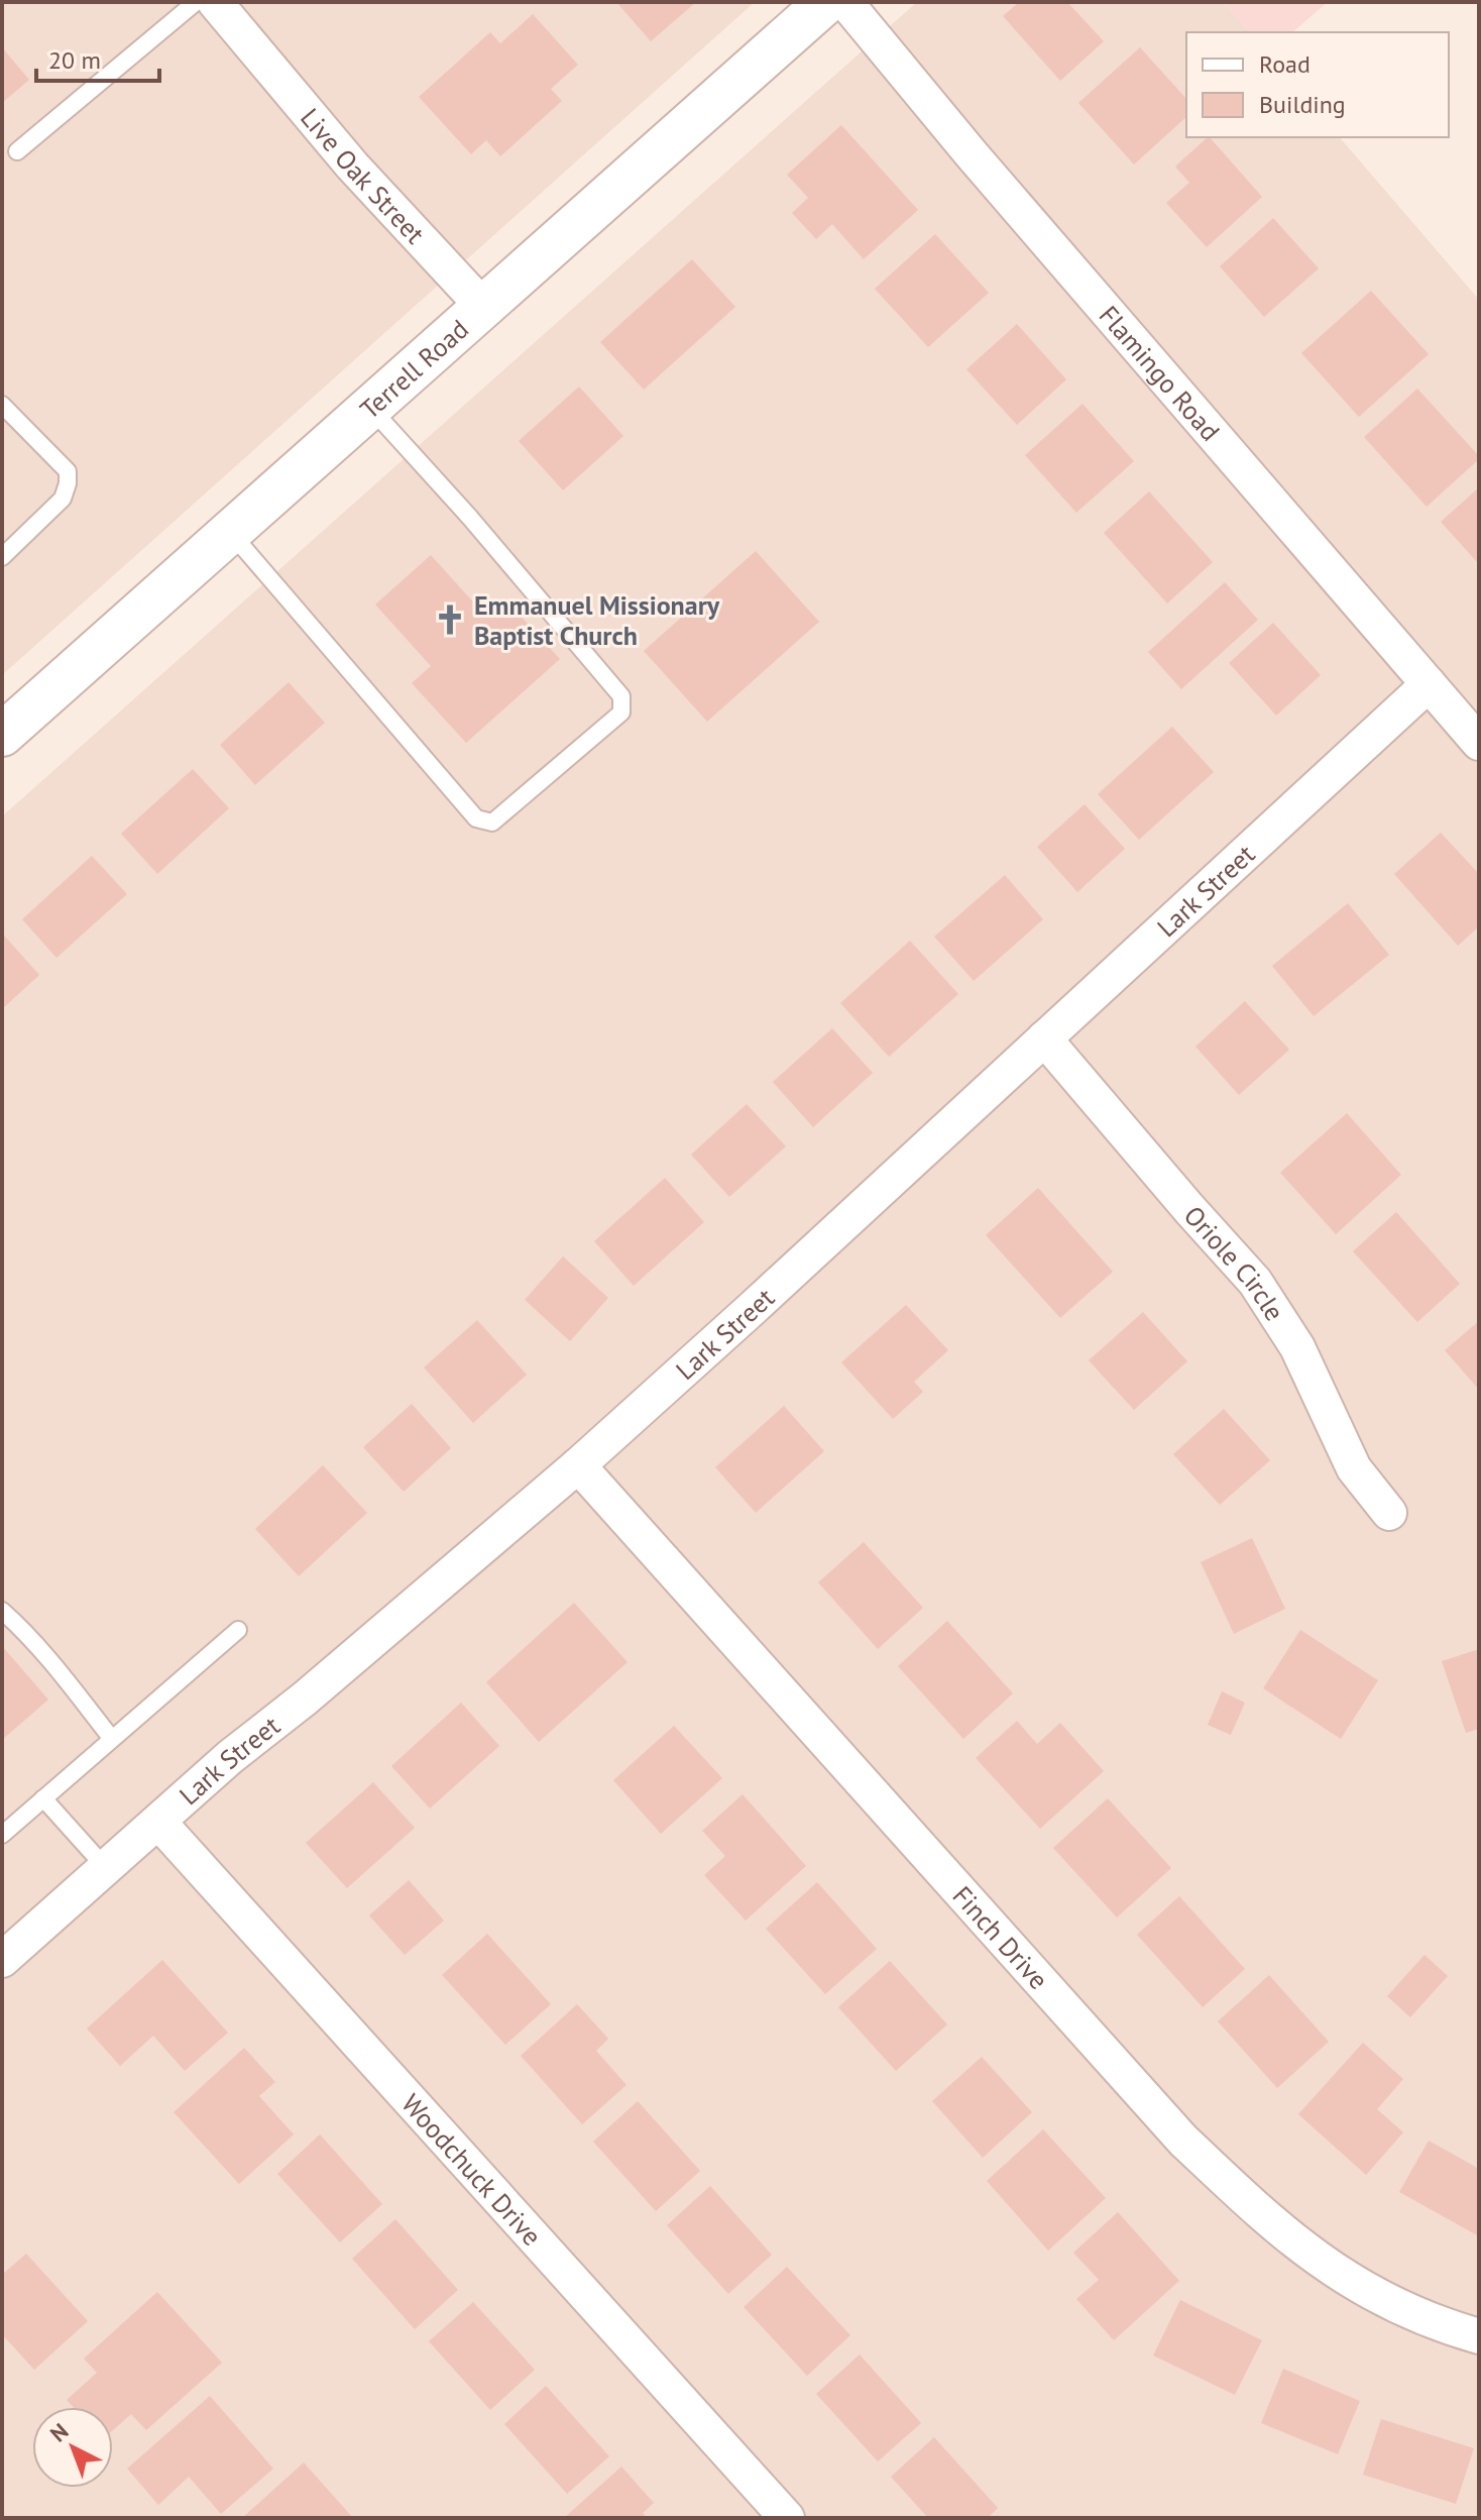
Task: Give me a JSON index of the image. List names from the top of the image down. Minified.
{"streets":{"street":["Live Oak Street","Terrell Road","Flamingo Road","Lark Street","Oriole Circle","Finch Drive","Woodchuck Drive"]},"crossings":[["Live Oak Street","Terrell Road"],["Flamingo Road","Lark Street"],["Lark Street","Oriole Circle"],["Lark Street","Finch Drive"],["Lark Street","Woodchuck Drive"]],"places":{"church":["Emmanuel Missionary Baptist Church"]},"legend":["Road","Building"],"scale_bar":"20 m","north":"top left"}
